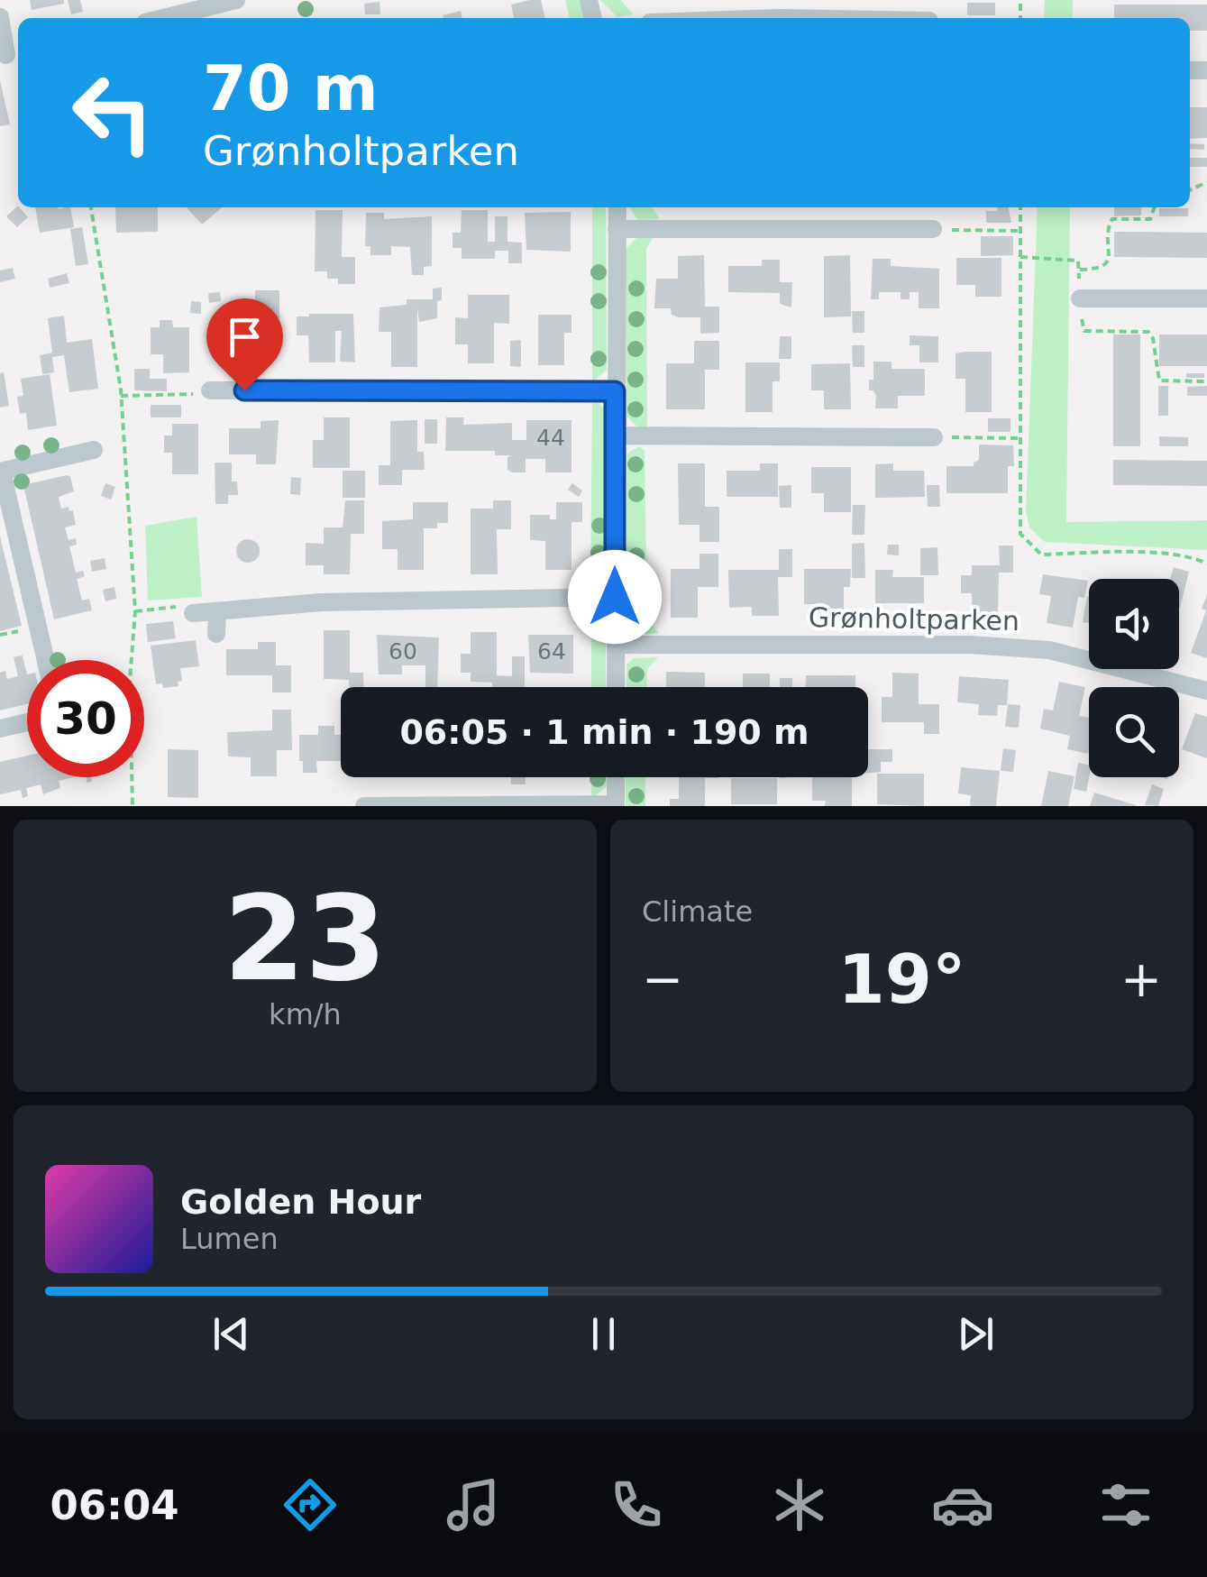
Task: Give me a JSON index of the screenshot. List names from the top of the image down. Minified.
{"streets":{"street":["Grønholtparken"]},"house_numbers":["44","60","64"],"page":{"turn":["70 m","Grønholtparken"],"limit":"30","trip":"06:05 · 1 min · 190 m","tile":[["23","km/h"],"Climate"],"heat":["−","19°","+"],"song":["Golden Hour","Lumen"],"tabs":"06:04"}}
